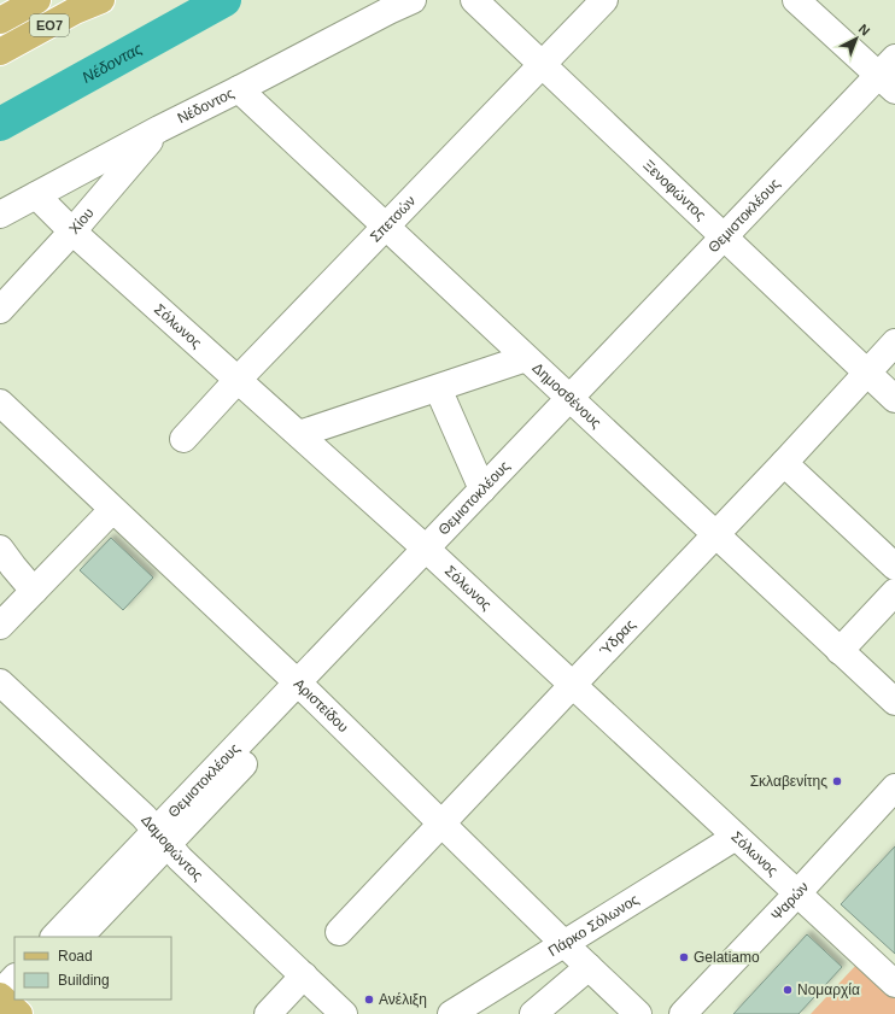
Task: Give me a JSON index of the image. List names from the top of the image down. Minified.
{"streets":{"main road":["ΕΟ7"],"street":["Νέδοντος","Ξενοφώντος","Θεμιστοκλέους","Σπετσών","Χίου","Σόλωνος","Δημοσθένους","Ύδρας","Αριστείδου","Δαμοφώντος","Ψαρών","Πάρκο Σόλωνος"]},"crossings":[["Νέδοντος","Χίου"],["Νέδοντος","Σόλωνος"],["Νέδοντος","Δημοσθένους"],["Ξενοφώντος","Θεμιστοκλέους"],["Ξενοφώντος","Σπετσών"],["Ξενοφώντος","Ύδρας"],["Θεμιστοκλέους","Σόλωνος"],["Θεμιστοκλέους","Δημοσθένους"],["Θεμιστοκλέους","Αριστείδου"],["Θεμιστοκλέους","Δαμοφώντος"],["Σπετσών","Σόλωνος"],["Σπετσών","Δημοσθένους"],["Χίου","Σόλωνος"],["Σόλωνος","Ύδρας"],["Σόλωνος","Ψαρών"],["Σόλωνος","Πάρκο Σόλωνος"],["Δημοσθένους","Ύδρας"],["Ύδρας","Αριστείδου"],["Αριστείδου","Πάρκο Σόλωνος"]],"water":["Νέδoντας"],"places":["Σκλαβενίτης","Gelatiamo","Νομαρχία","Ανέλιξη"],"legend":["Road","Building"],"north":"top right"}
